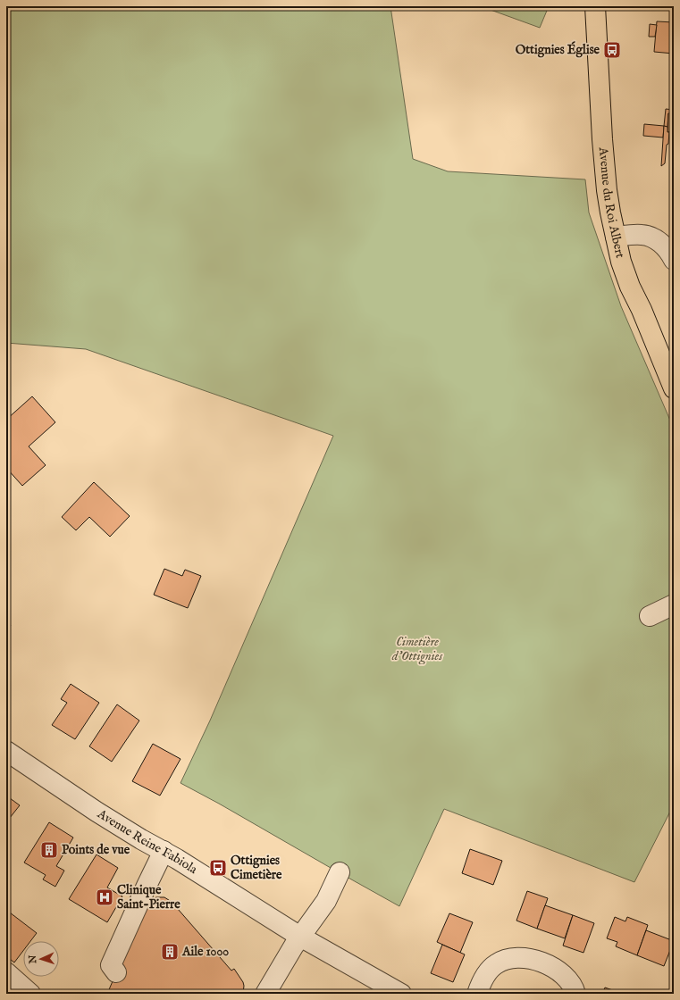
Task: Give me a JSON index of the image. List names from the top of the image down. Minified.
{"streets":{"main road":["Avenue du Roi Albert"],"street":["Avenue Reine Fabiola"]},"parks":["Cimetière d'Ottignies"],"places":{"bus stop":["Ottignies Église","Ottignies Cimetière"],"building":["Points de vue","Aile 1000"],"hospital":["Clinique Saint-Pierre"]},"north":"left"}
